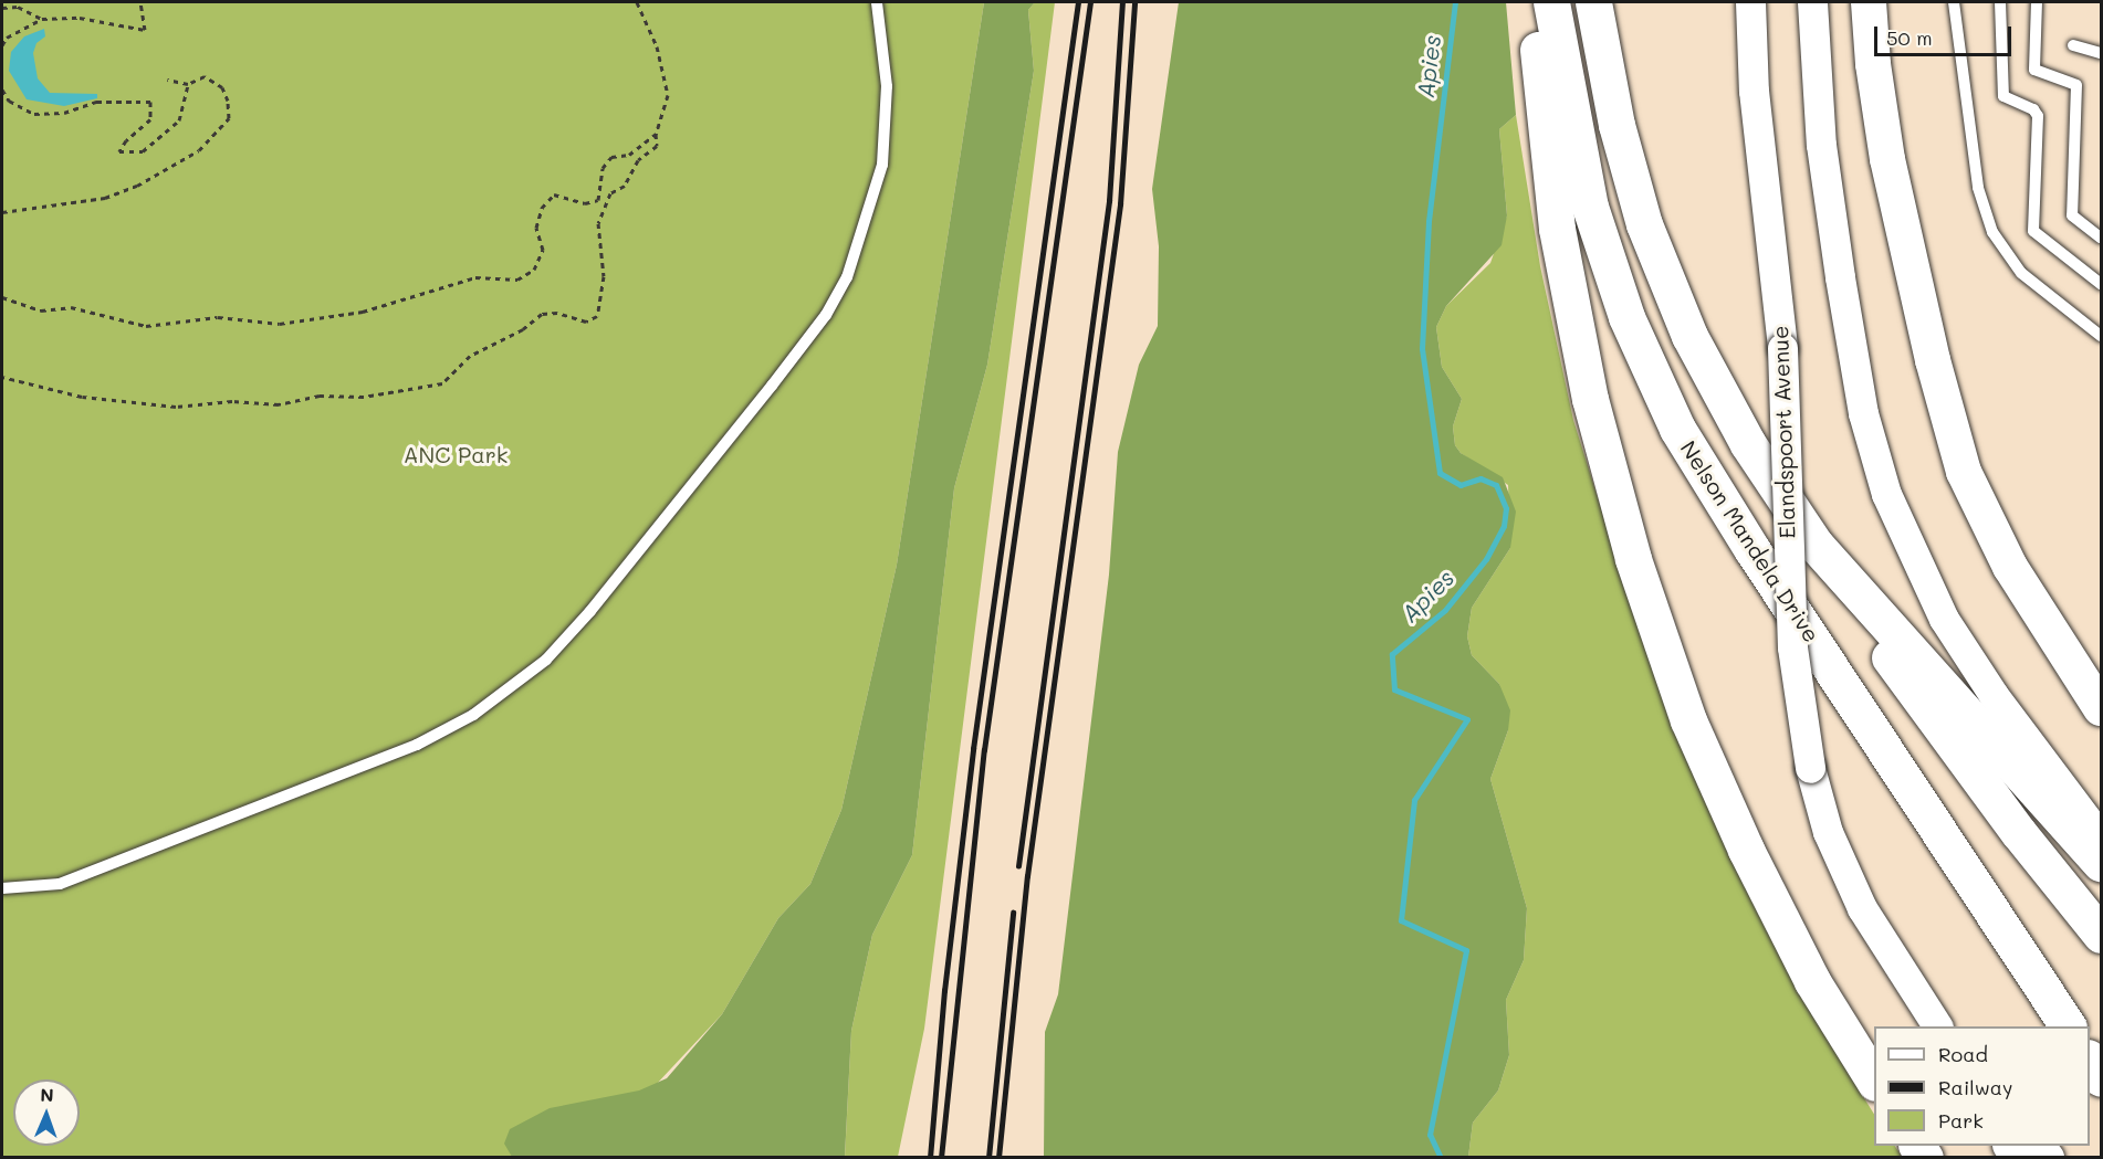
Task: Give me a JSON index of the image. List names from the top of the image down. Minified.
{"streets":{"highway":["Nelson Mandela Drive"],"main road":["Elandspoort Avenue"]},"water":["Apies"],"parks":["ANC Park"],"legend":["Road","Railway","Park"],"scale_bar":"50 m","north":"top"}
